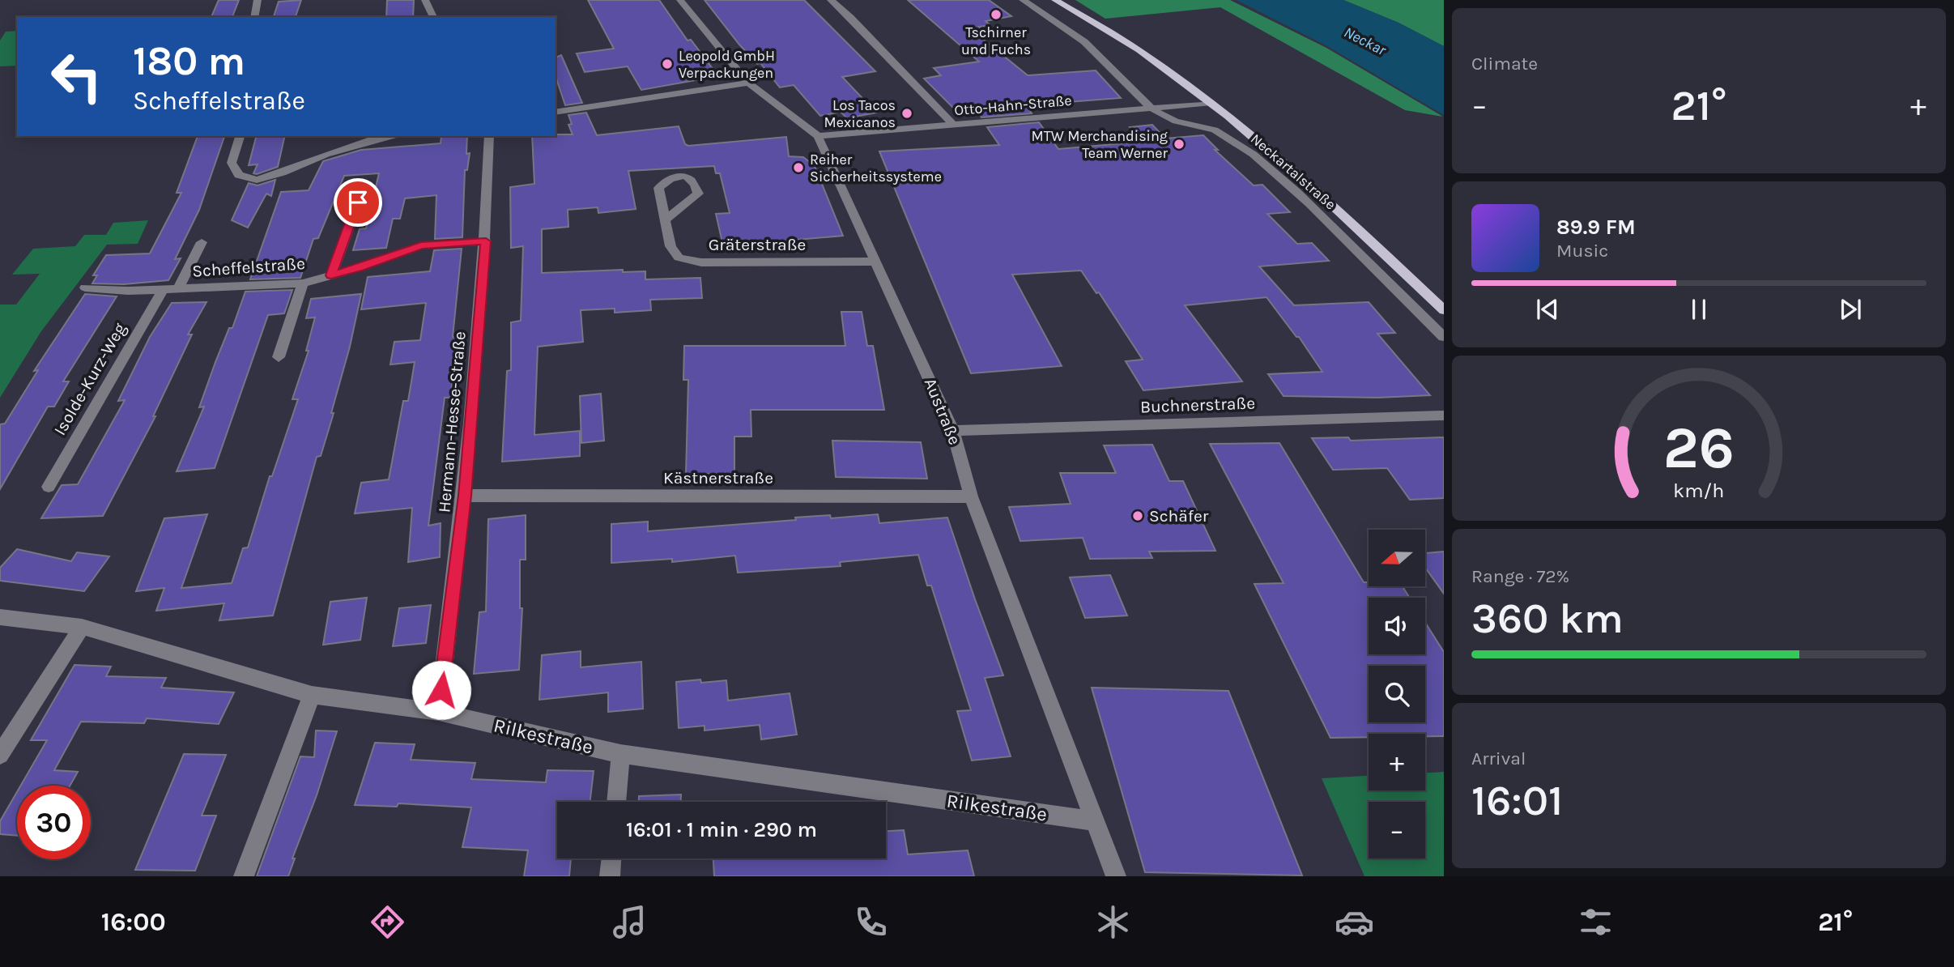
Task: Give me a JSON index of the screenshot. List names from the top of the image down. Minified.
{"streets":{"street":["Otto-Hahn-Straße","Neckartalstraße","Gräterstraße","Scheffelstraße","Isolde-Kurz-Weg","Buchnerstraße","Austraße","Hermann-Hesse-Straße","Kästnerstraße","Rilkestraße"]},"crossings":[["Otto-Hahn-Straße","Neckartalstraße"],["Otto-Hahn-Straße","Austraße"],["Gräterstraße","Austraße"],["Scheffelstraße","Isolde-Kurz-Weg"],["Scheffelstraße","Hermann-Hesse-Straße"],["Buchnerstraße","Austraße"],["Austraße","Kästnerstraße"],["Austraße","Rilkestraße"],["Hermann-Hesse-Straße","Kästnerstraße"],["Hermann-Hesse-Straße","Rilkestraße"]],"water":["Neckar"],"places":["Tschirner und Fuchs","Leopold GmbH Verpackungen","Los Tacos Mexicanos","MTW Merchandising Team Werner","Reiher Sicherheitssysteme","Schäfer"],"north":"left","page":{"tile":["Climate",["Range · 72%","360 km"],["Arrival","16:01"]],"turn":["180 m","Scheffelstraße"],"heat":["−","21°","+"],"song":["89.9 FM","Music"],"map_buttons":["+","−"],"limit":"30","trip":"16:01 · 1 min · 290 m","tabs":["16:00","21°"],"gauge":["26","km/h"]}}
